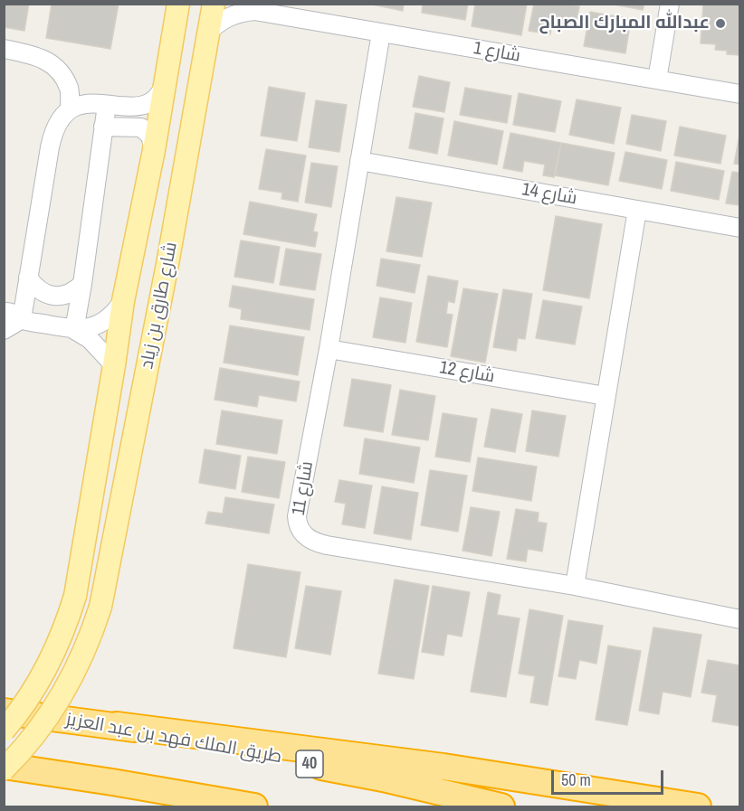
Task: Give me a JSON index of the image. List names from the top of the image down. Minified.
{"streets":{"highway":["طريق الملك فهد بن عبد العزيز","40"],"main road":["شارع طارق بن زياد"],"street":["شارع 1","شارع 14","شارع 12","شارع 11"]},"crossings":[["شارع 1","شارع طارق بن زياد"],["شارع 1","شارع 11"],["شارع 14","شارع 11"],["شارع 12","شارع 11"]],"places":["عبدالله المبارك الصباح"],"scale_bar":"50 m"}
